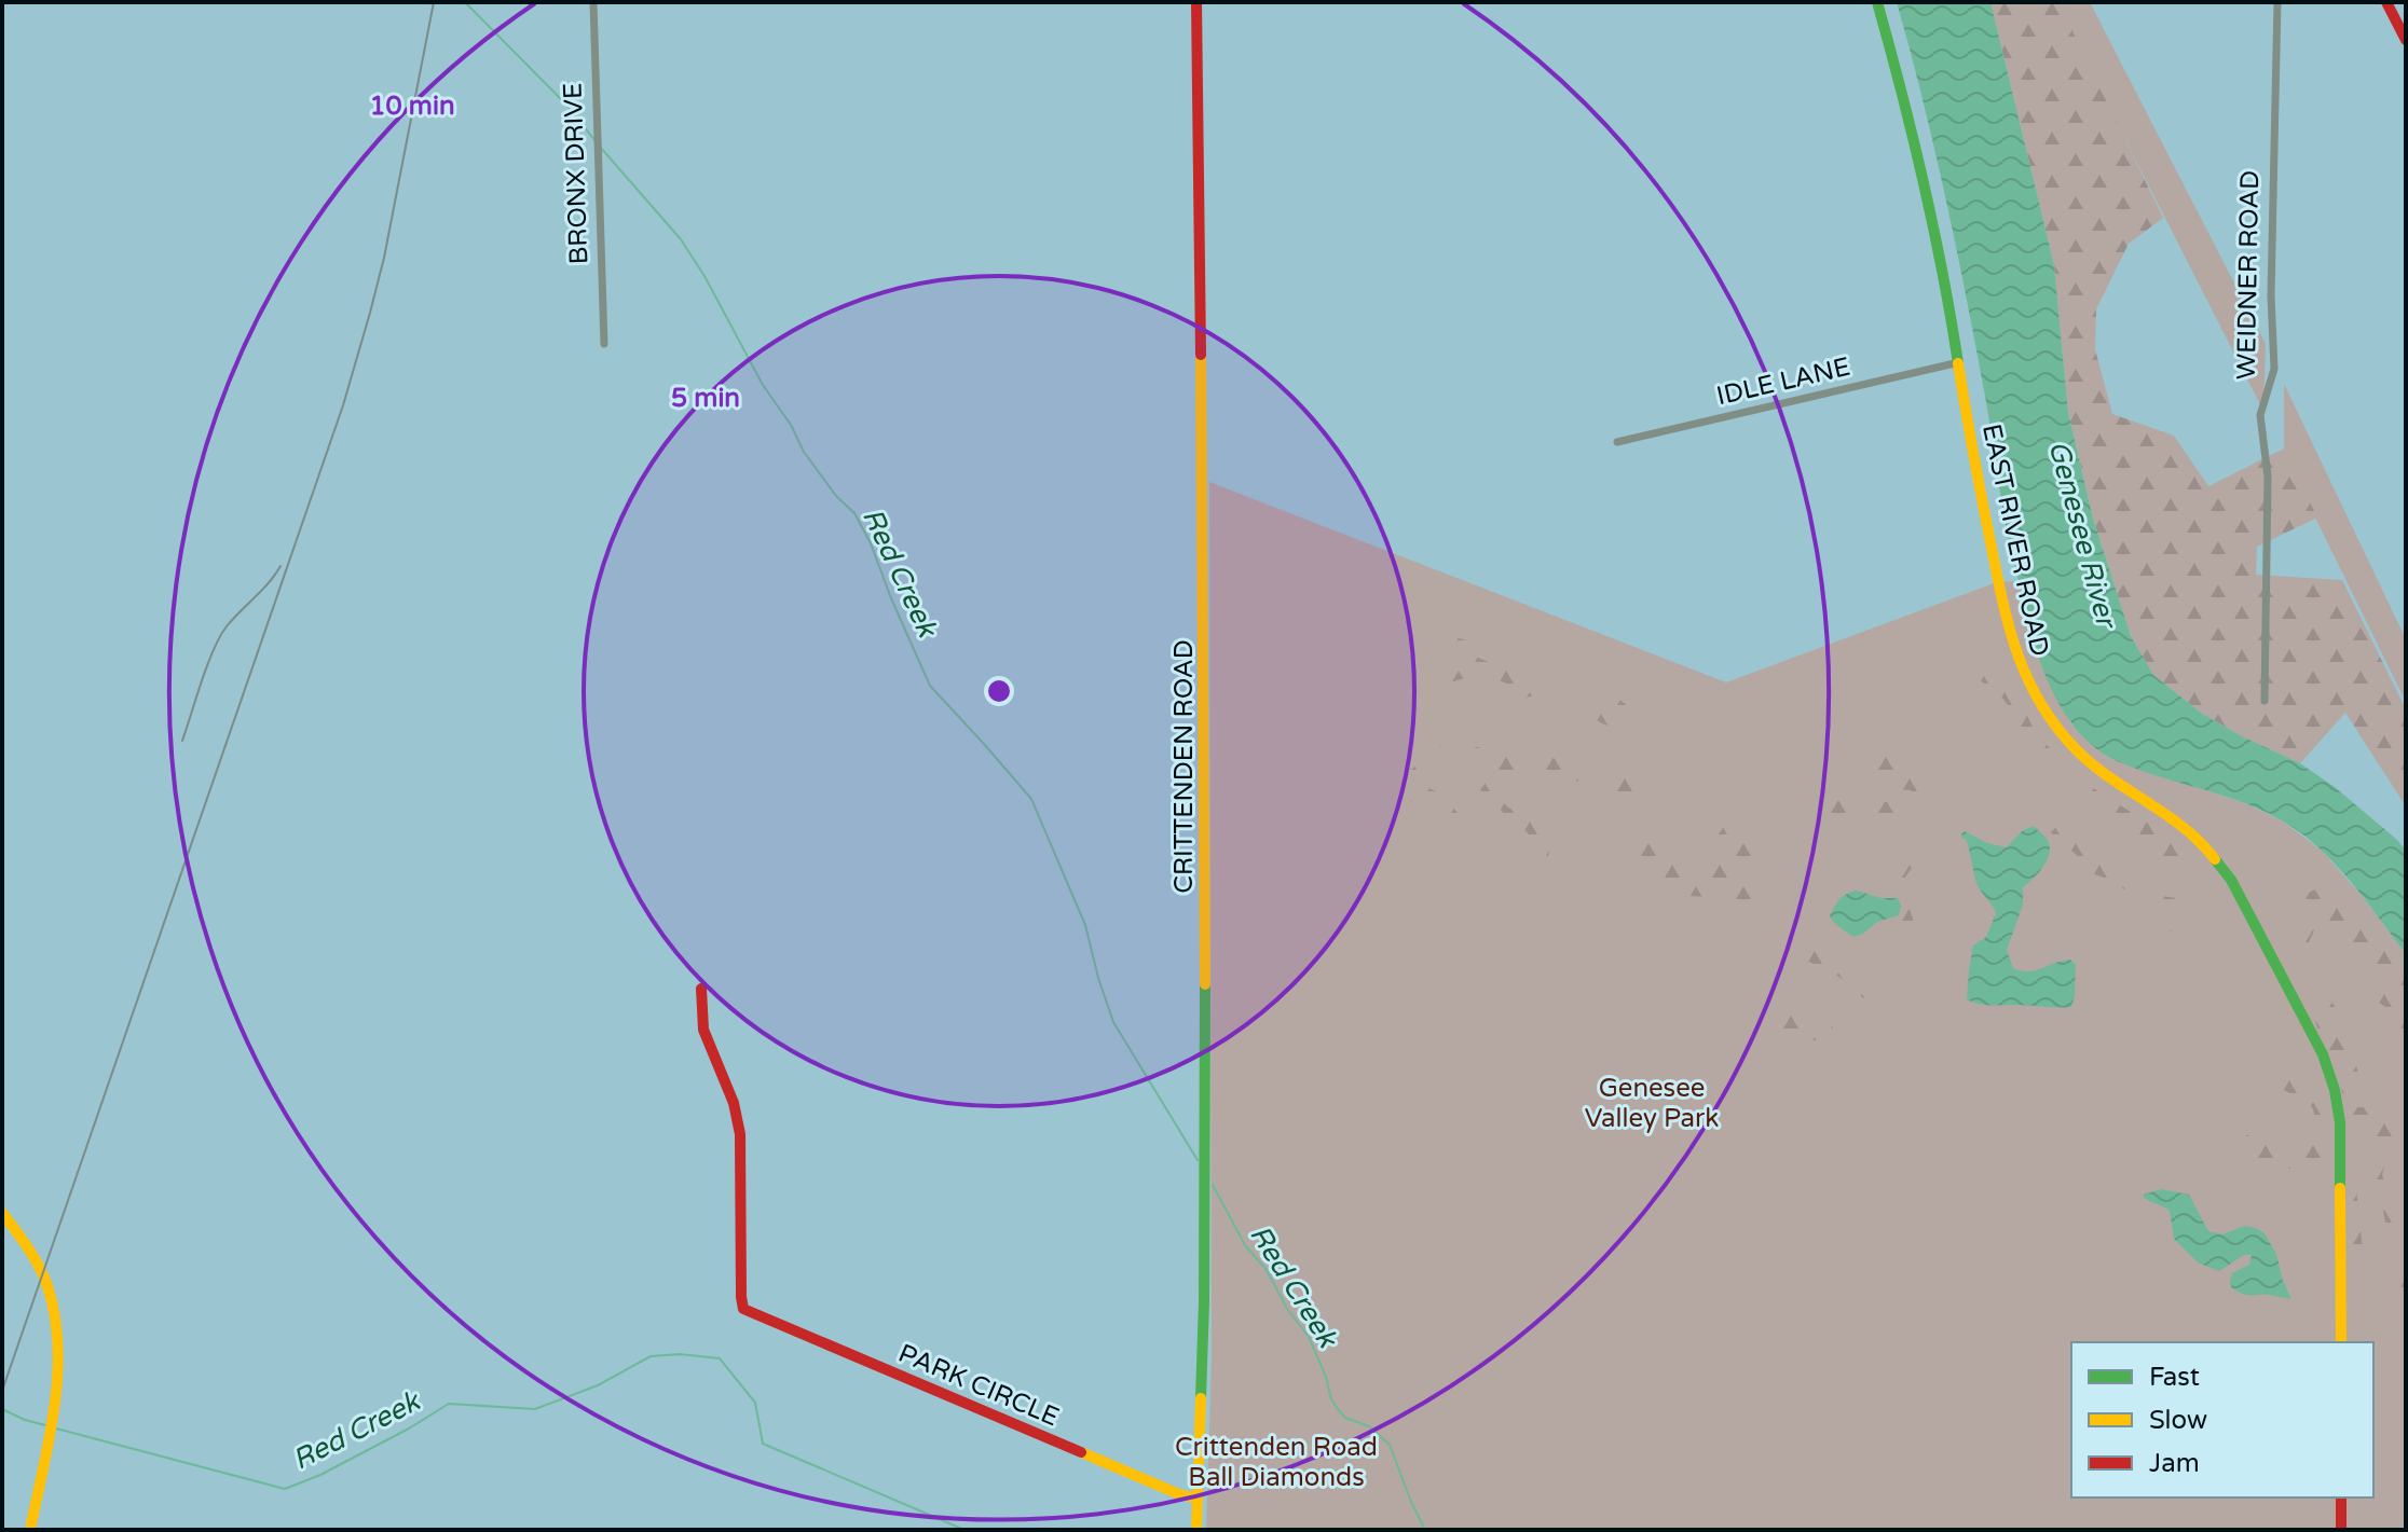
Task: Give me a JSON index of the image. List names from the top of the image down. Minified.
{"streets":{"street":["BRONX DRIVE","WEIDNER ROAD","IDLE LANE","EAST RIVER ROAD","CRITTENDEN ROAD","PARK CIRCLE"]},"crossings":[["IDLE LANE","EAST RIVER ROAD"],["CRITTENDEN ROAD","PARK CIRCLE"]],"water":["Genesee River","Red Creek"],"parks":["Genesee Valley Park","Crittenden Road Ball Diamonds"],"legend":["Fast","Slow","Jam"],"rings":["10 min","5 min"]}
